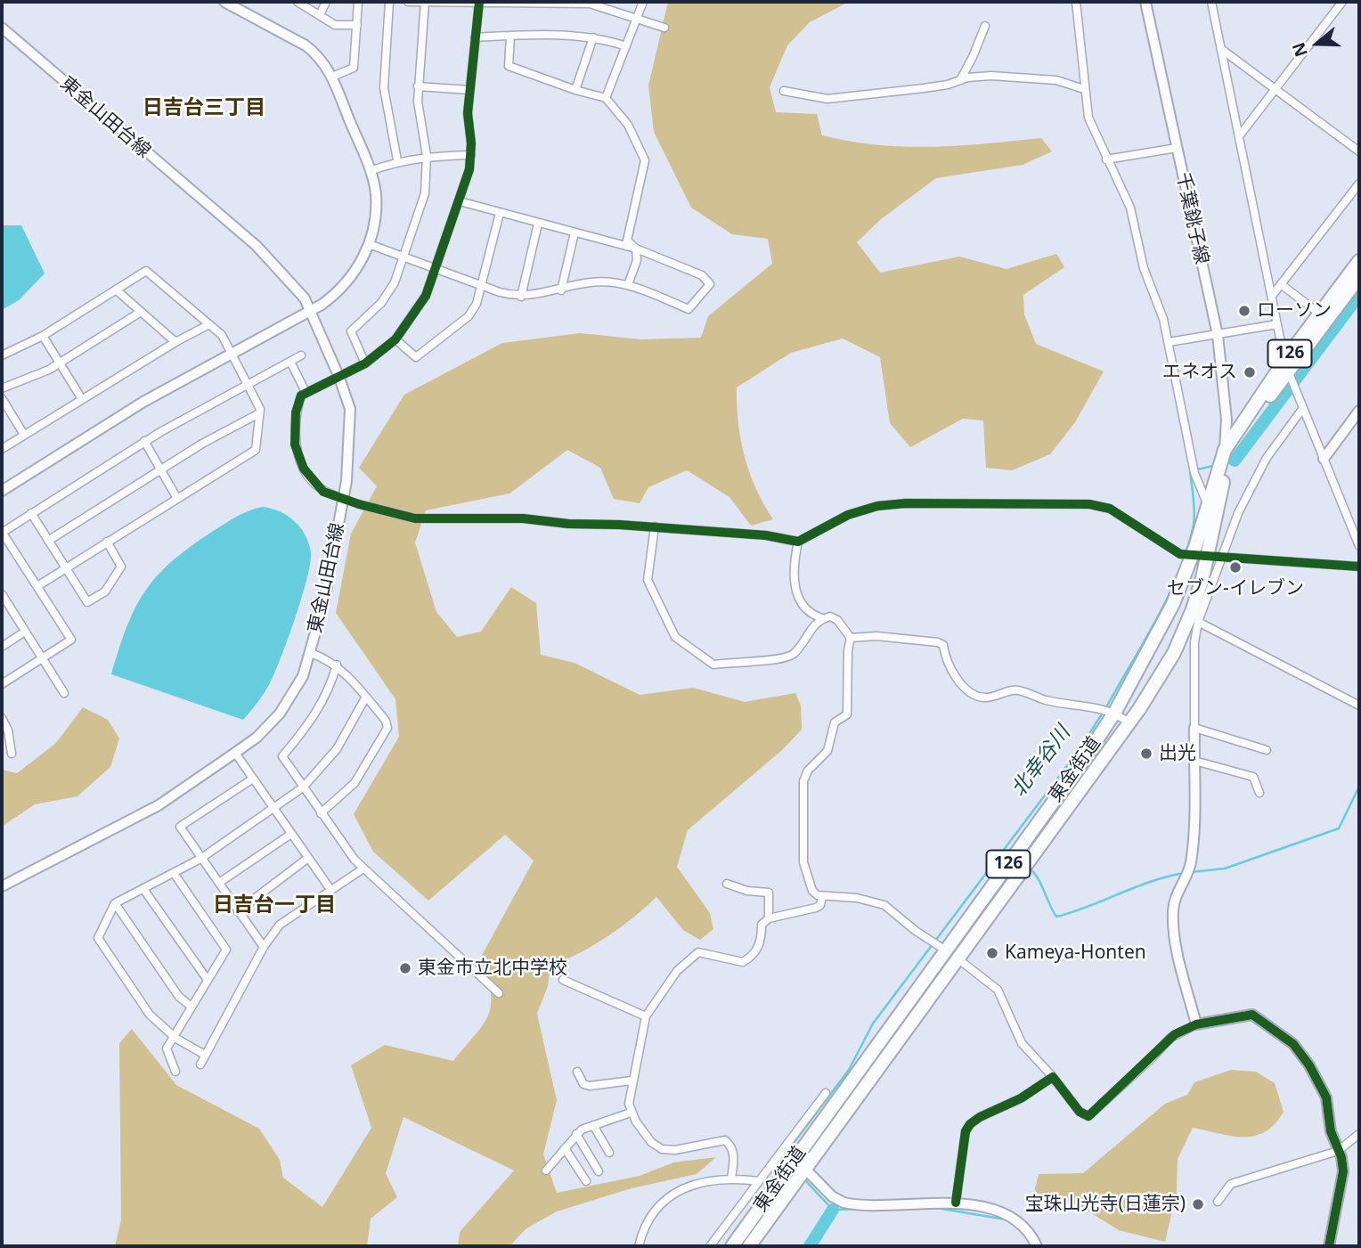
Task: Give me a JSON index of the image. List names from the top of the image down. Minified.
{"streets":{"highway":["126","東金街道"],"street":["東金山田台線","千葉銚子線"]},"crossings":[["千葉銚子線","東金街道"]],"districts":["日吉台三丁目","日吉台一丁目"],"water":["北幸谷川"],"places":["ローソン","エネオス","セブン-イレブン","出光","Kameya-Honten","東金市立北中学校","宝珠山光寺(日蓮宗)"],"north":"left"}
